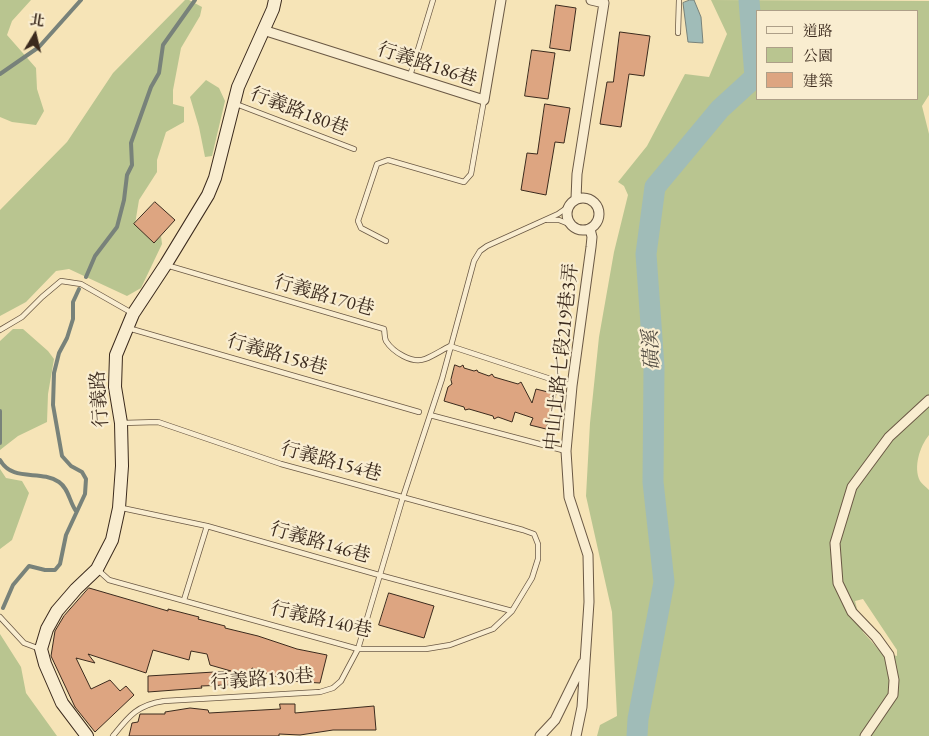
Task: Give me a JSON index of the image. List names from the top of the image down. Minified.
{"streets":{"street":["行義路186巷","中山北路七段219巷3弄","行義路"],"lane":["行義路180巷","行義路170巷","行義路158巷","行義路154巷","行義路146巷","行義路140巷","行義路130巷"]},"crossings":[["行義路186巷","行義路"],["行義路180巷","行義路"],["行義路170巷","行義路"],["行義路170巷","行義路130巷"],["行義路158巷","行義路"],["中山北路七段219巷3弄","行義路130巷"],["行義路","行義路154巷"],["行義路","行義路146巷"],["行義路","行義路140巷"],["行義路154巷","行義路140巷"],["行義路154巷","行義路130巷"],["行義路146巷","行義路140巷"],["行義路146巷","行義路130巷"],["行義路140巷","行義路130巷"]],"water":["磺溪"],"legend":["道路","公園","建築"],"north":"top"}
